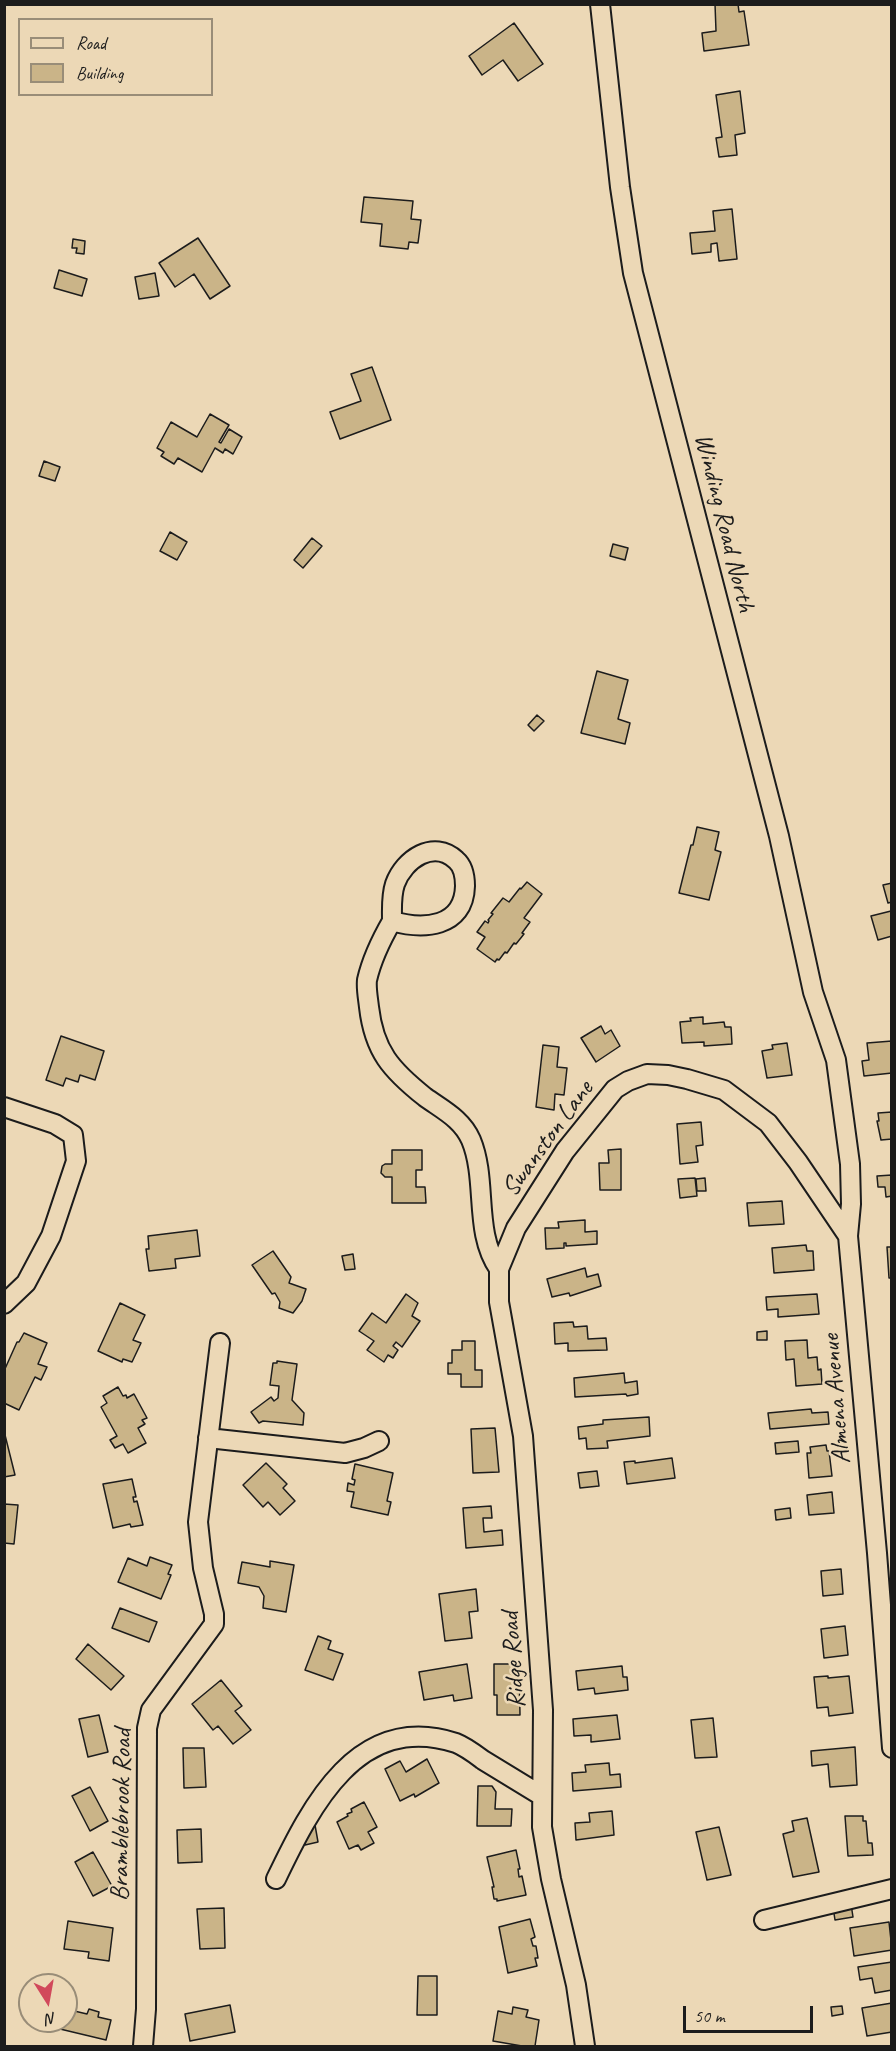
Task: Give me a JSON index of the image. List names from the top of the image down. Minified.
{"streets":{"street":["Winding Road North","Swanston Lane","Almena Avenue","Ridge Road","Bramblebrook Road"]},"crossings":[["Winding Road North","Almena Avenue"],["Swanston Lane","Almena Avenue"],["Swanston Lane","Ridge Road"]],"legend":["Road","Building"],"scale_bar":"50 m","north":"bottom"}
